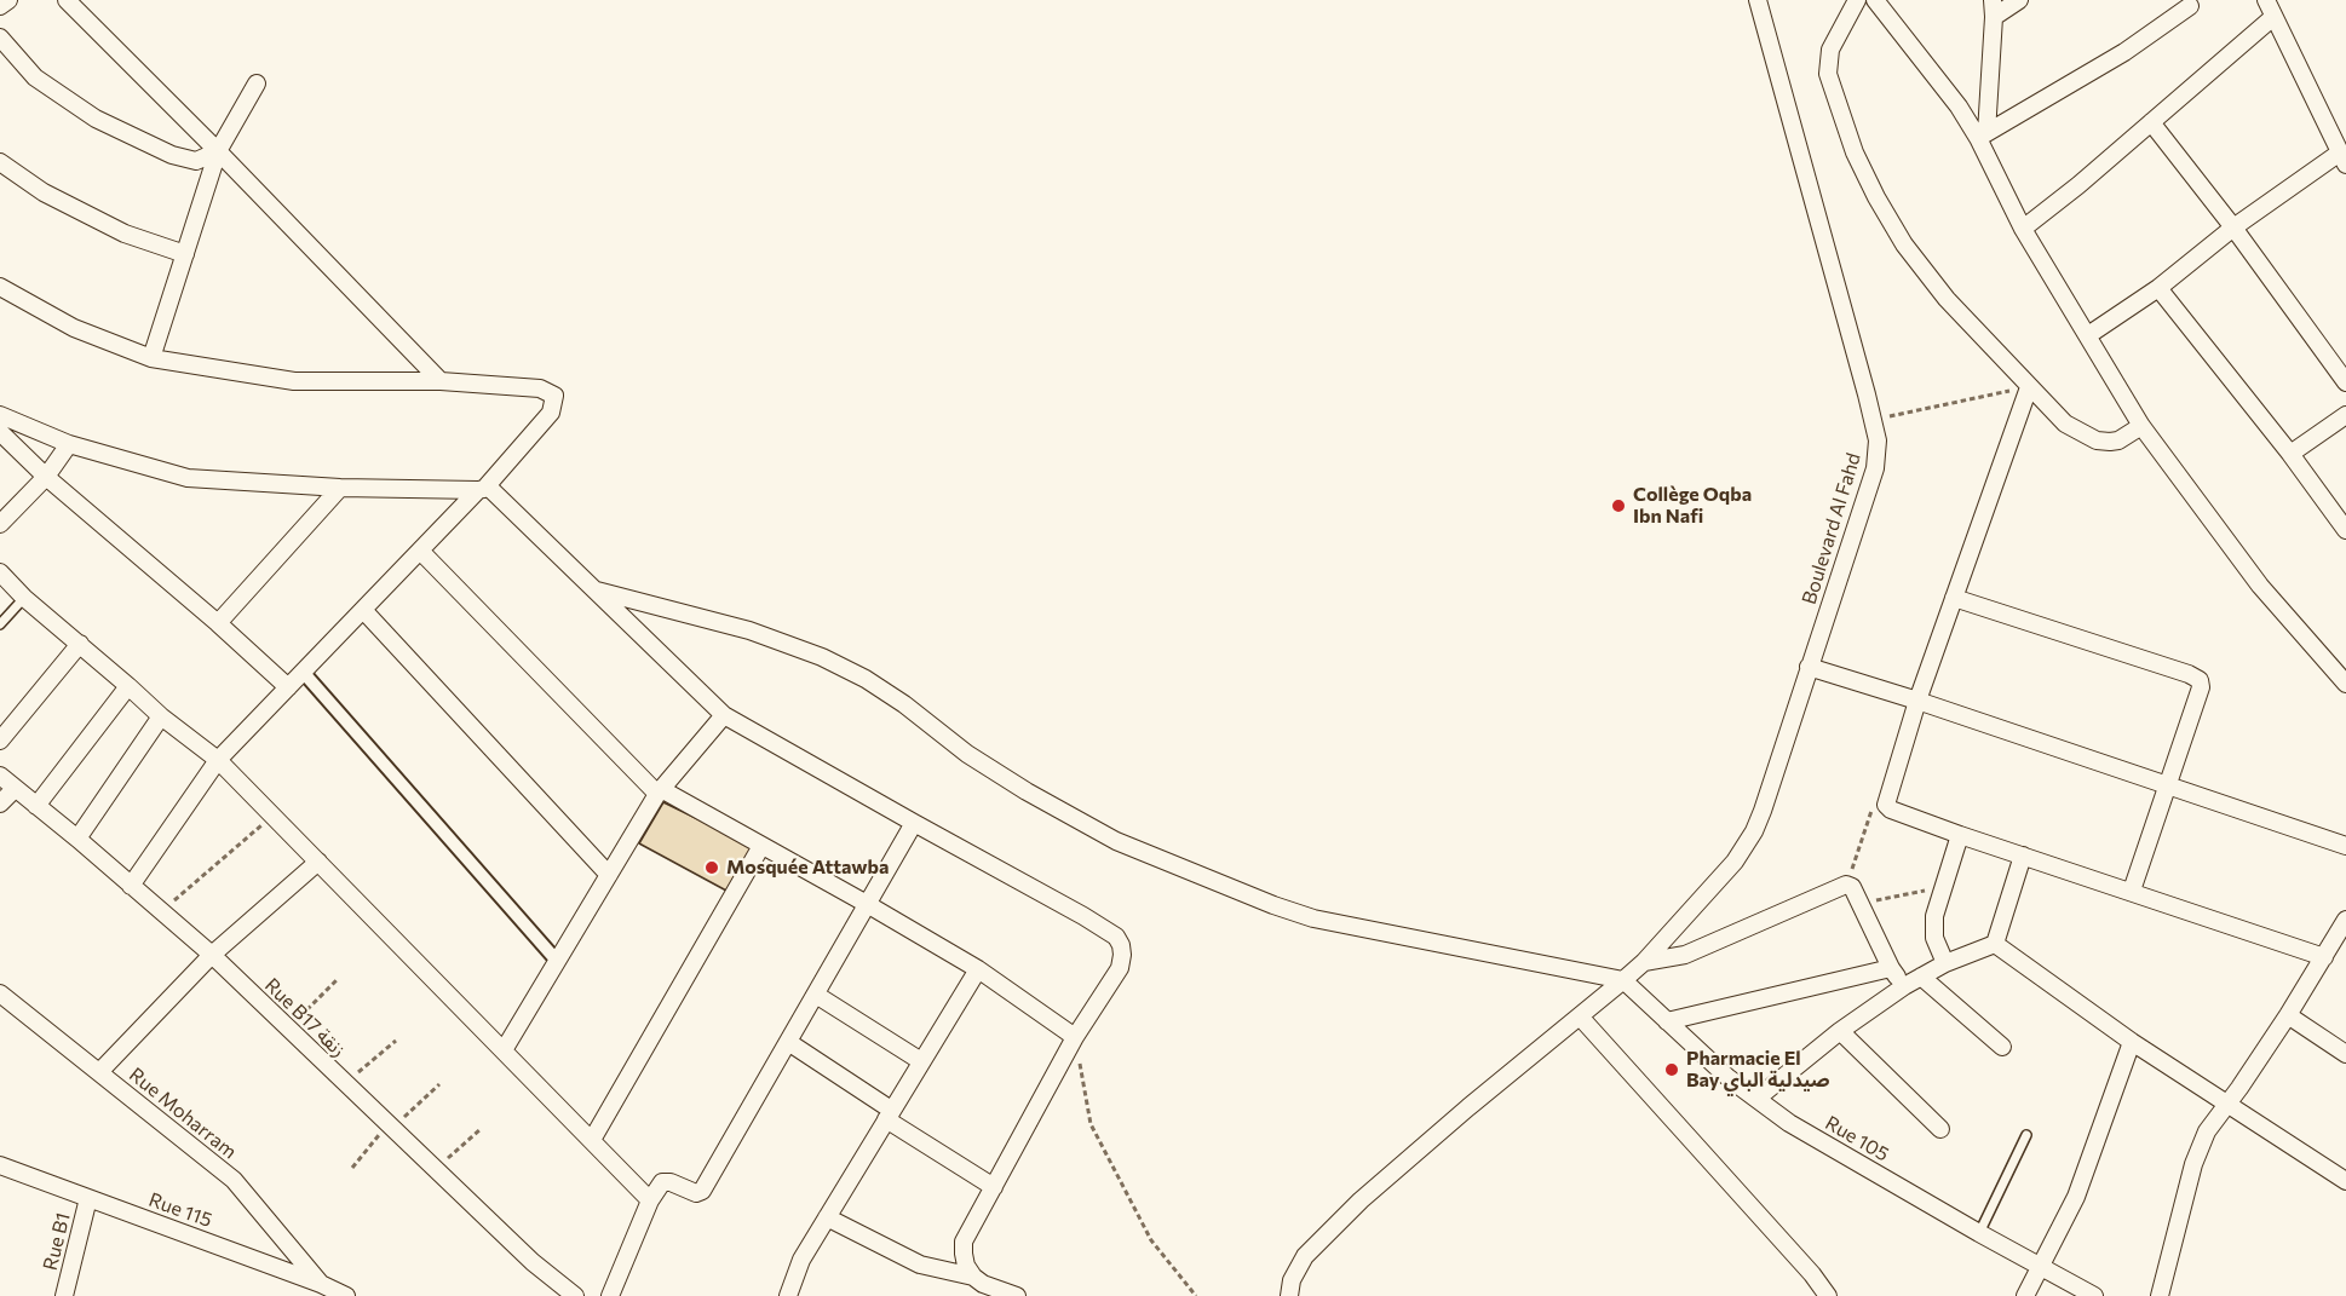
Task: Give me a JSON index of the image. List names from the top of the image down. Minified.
{"streets":{"street":["Boulevard Al Fahd","Rue B17 زنقة","Rue Moharram","Rue 105","Rue 115","Rue B1"]},"crossings":[["Boulevard Al Fahd","Rue 105"],["Rue Moharram","Rue 115"],["Rue 115","Rue B1"]],"places":["Collège Oqba Ibn Nafi","Mosquée Attawba","Pharmacie El Bay صيدلية الباي"]}
